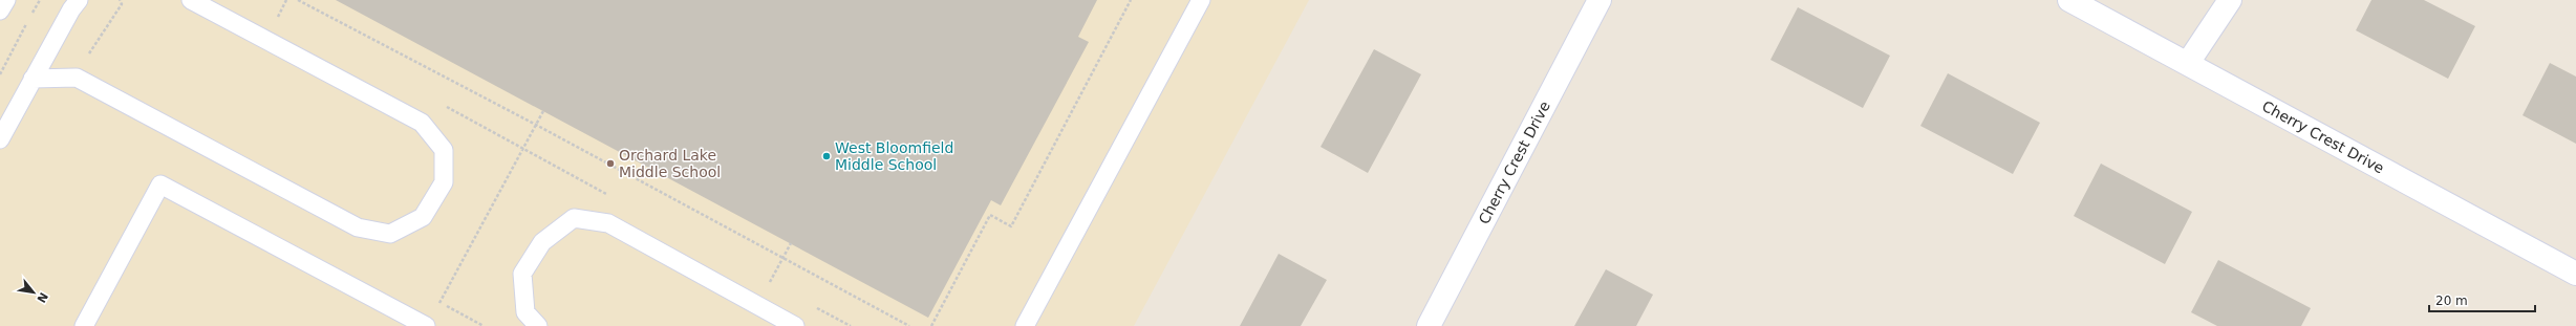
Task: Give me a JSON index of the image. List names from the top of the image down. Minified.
{"streets":{"street":["Cherry Crest Drive"]},"places":["West Bloomfield Middle School","Orchard Lake Middle School"],"scale_bar":"20 m","north":"bottom right"}
